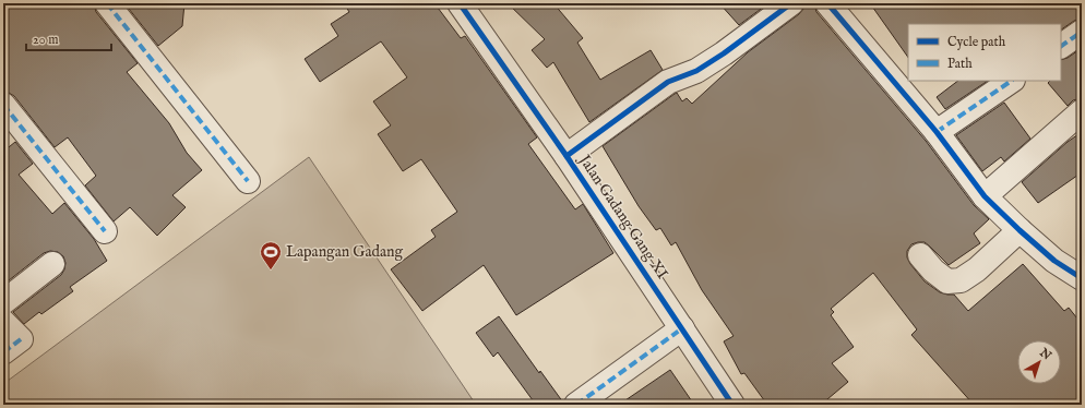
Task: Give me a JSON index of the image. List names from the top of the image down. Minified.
{"streets":{"street":["Jalan Gadang Gang XI"]},"places":{"sports":["Lapangan Gadang"]},"legend":["Cycle path","Path"],"scale_bar":"20 m","north":"top right"}
